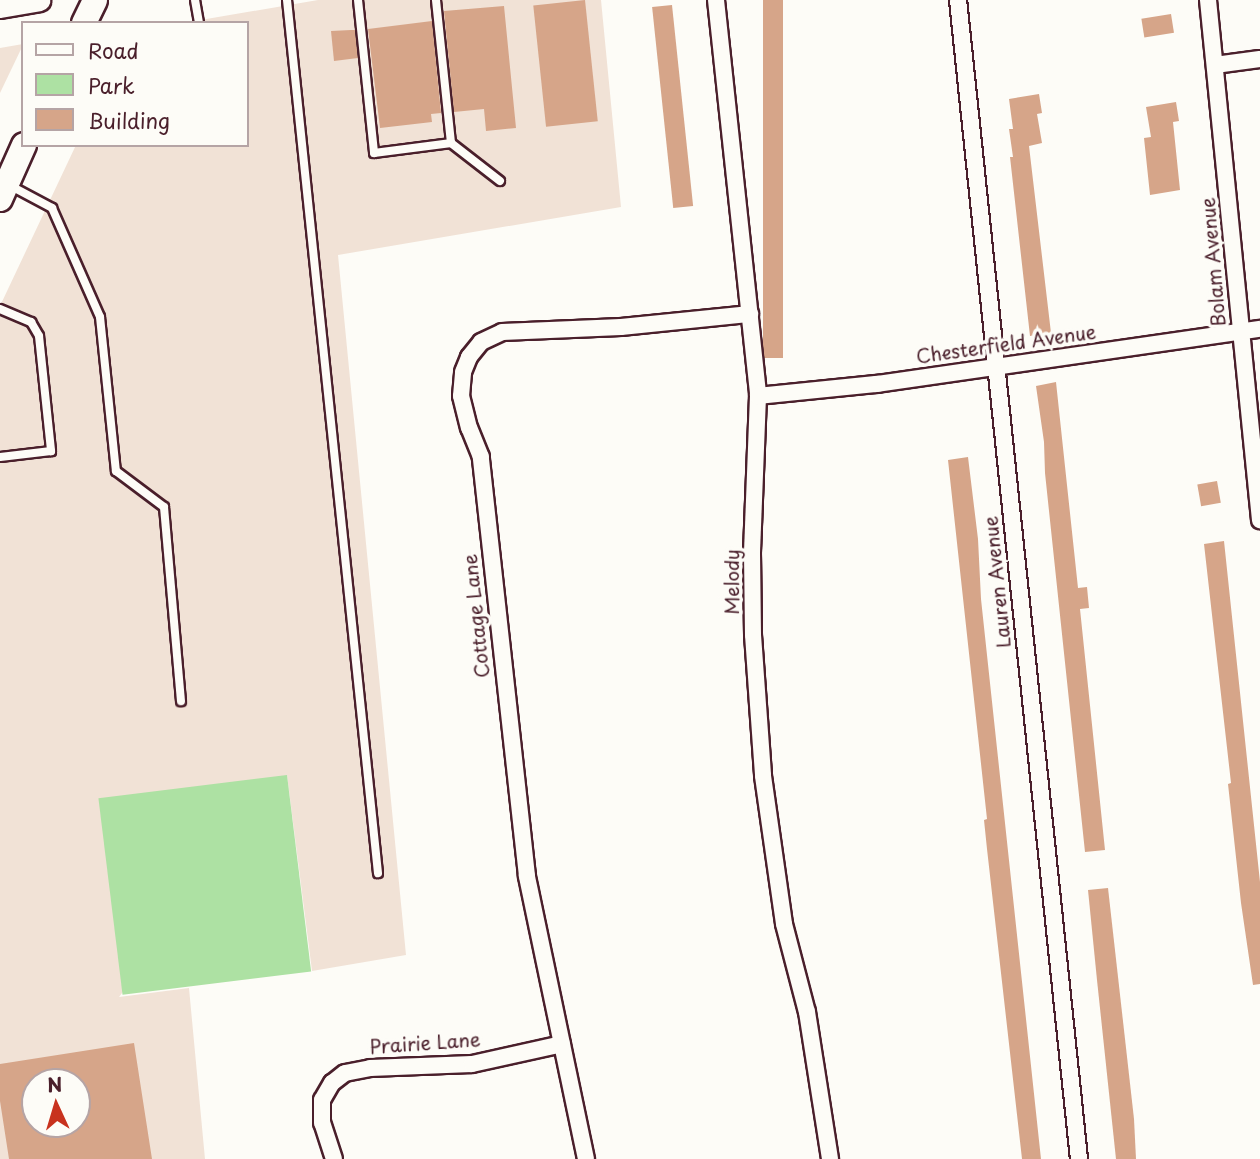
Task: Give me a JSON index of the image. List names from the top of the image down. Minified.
{"streets":{"street":["Bolam Avenue","Chesterfield Avenue","Melody","Lauren Avenue","Cottage Lane","Prairie Lane"]},"crossings":[["Bolam Avenue","Chesterfield Avenue"],["Chesterfield Avenue","Melody"],["Chesterfield Avenue","Lauren Avenue"],["Melody","Cottage Lane"],["Cottage Lane","Prairie Lane"]],"legend":["Road","Park","Building"],"north":"top"}
